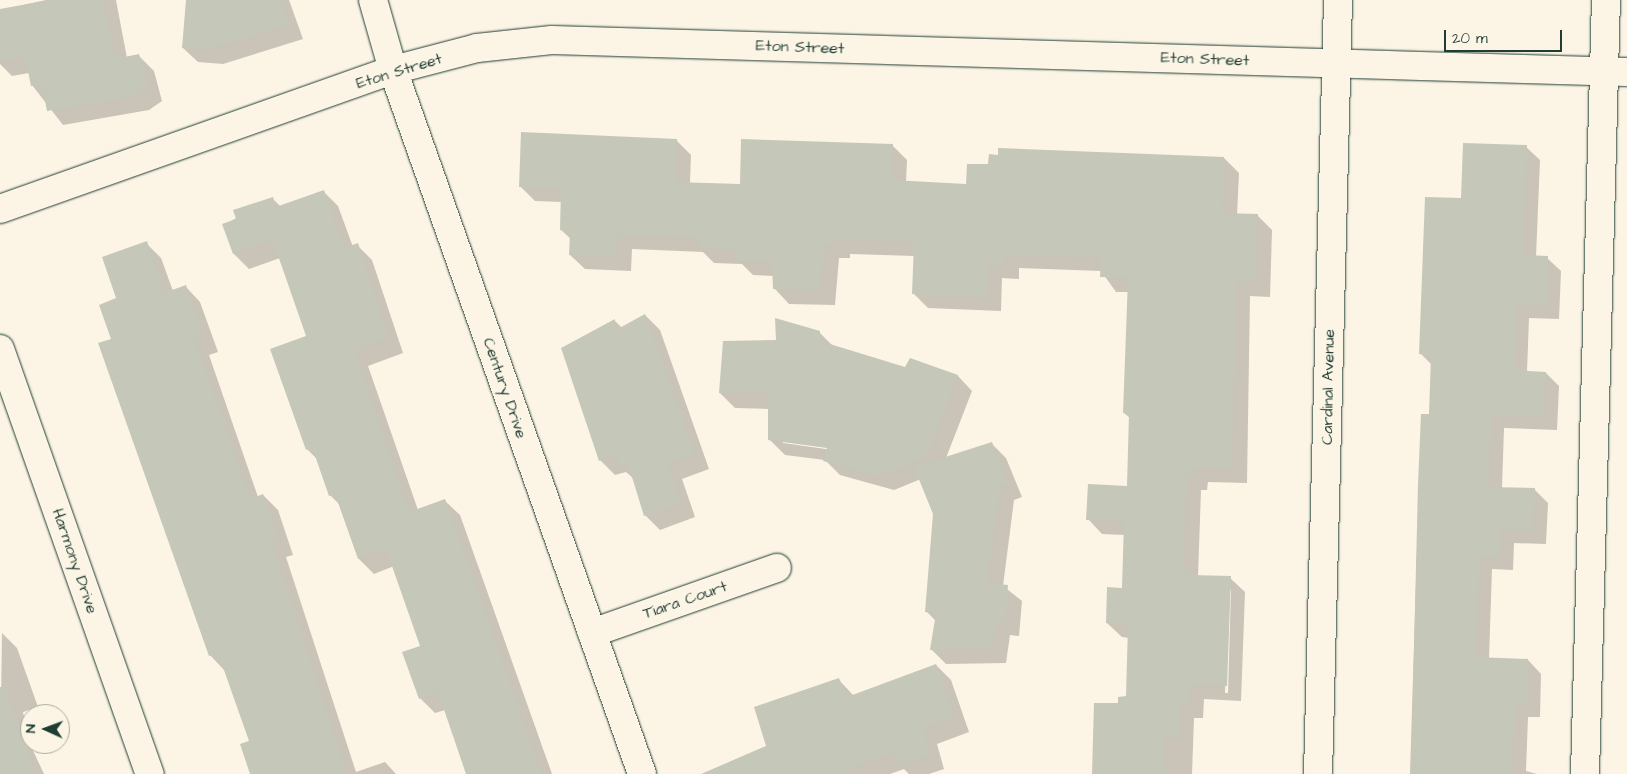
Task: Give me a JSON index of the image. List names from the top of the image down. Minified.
{"streets":{"street":["Eton Street","Cardinal Avenue","Century Drive","Harmony Drive","Tiara Court"]},"crossings":[["Eton Street","Cardinal Avenue"],["Eton Street","Century Drive"],["Century Drive","Tiara Court"]],"scale_bar":"20 m","north":"left"}
